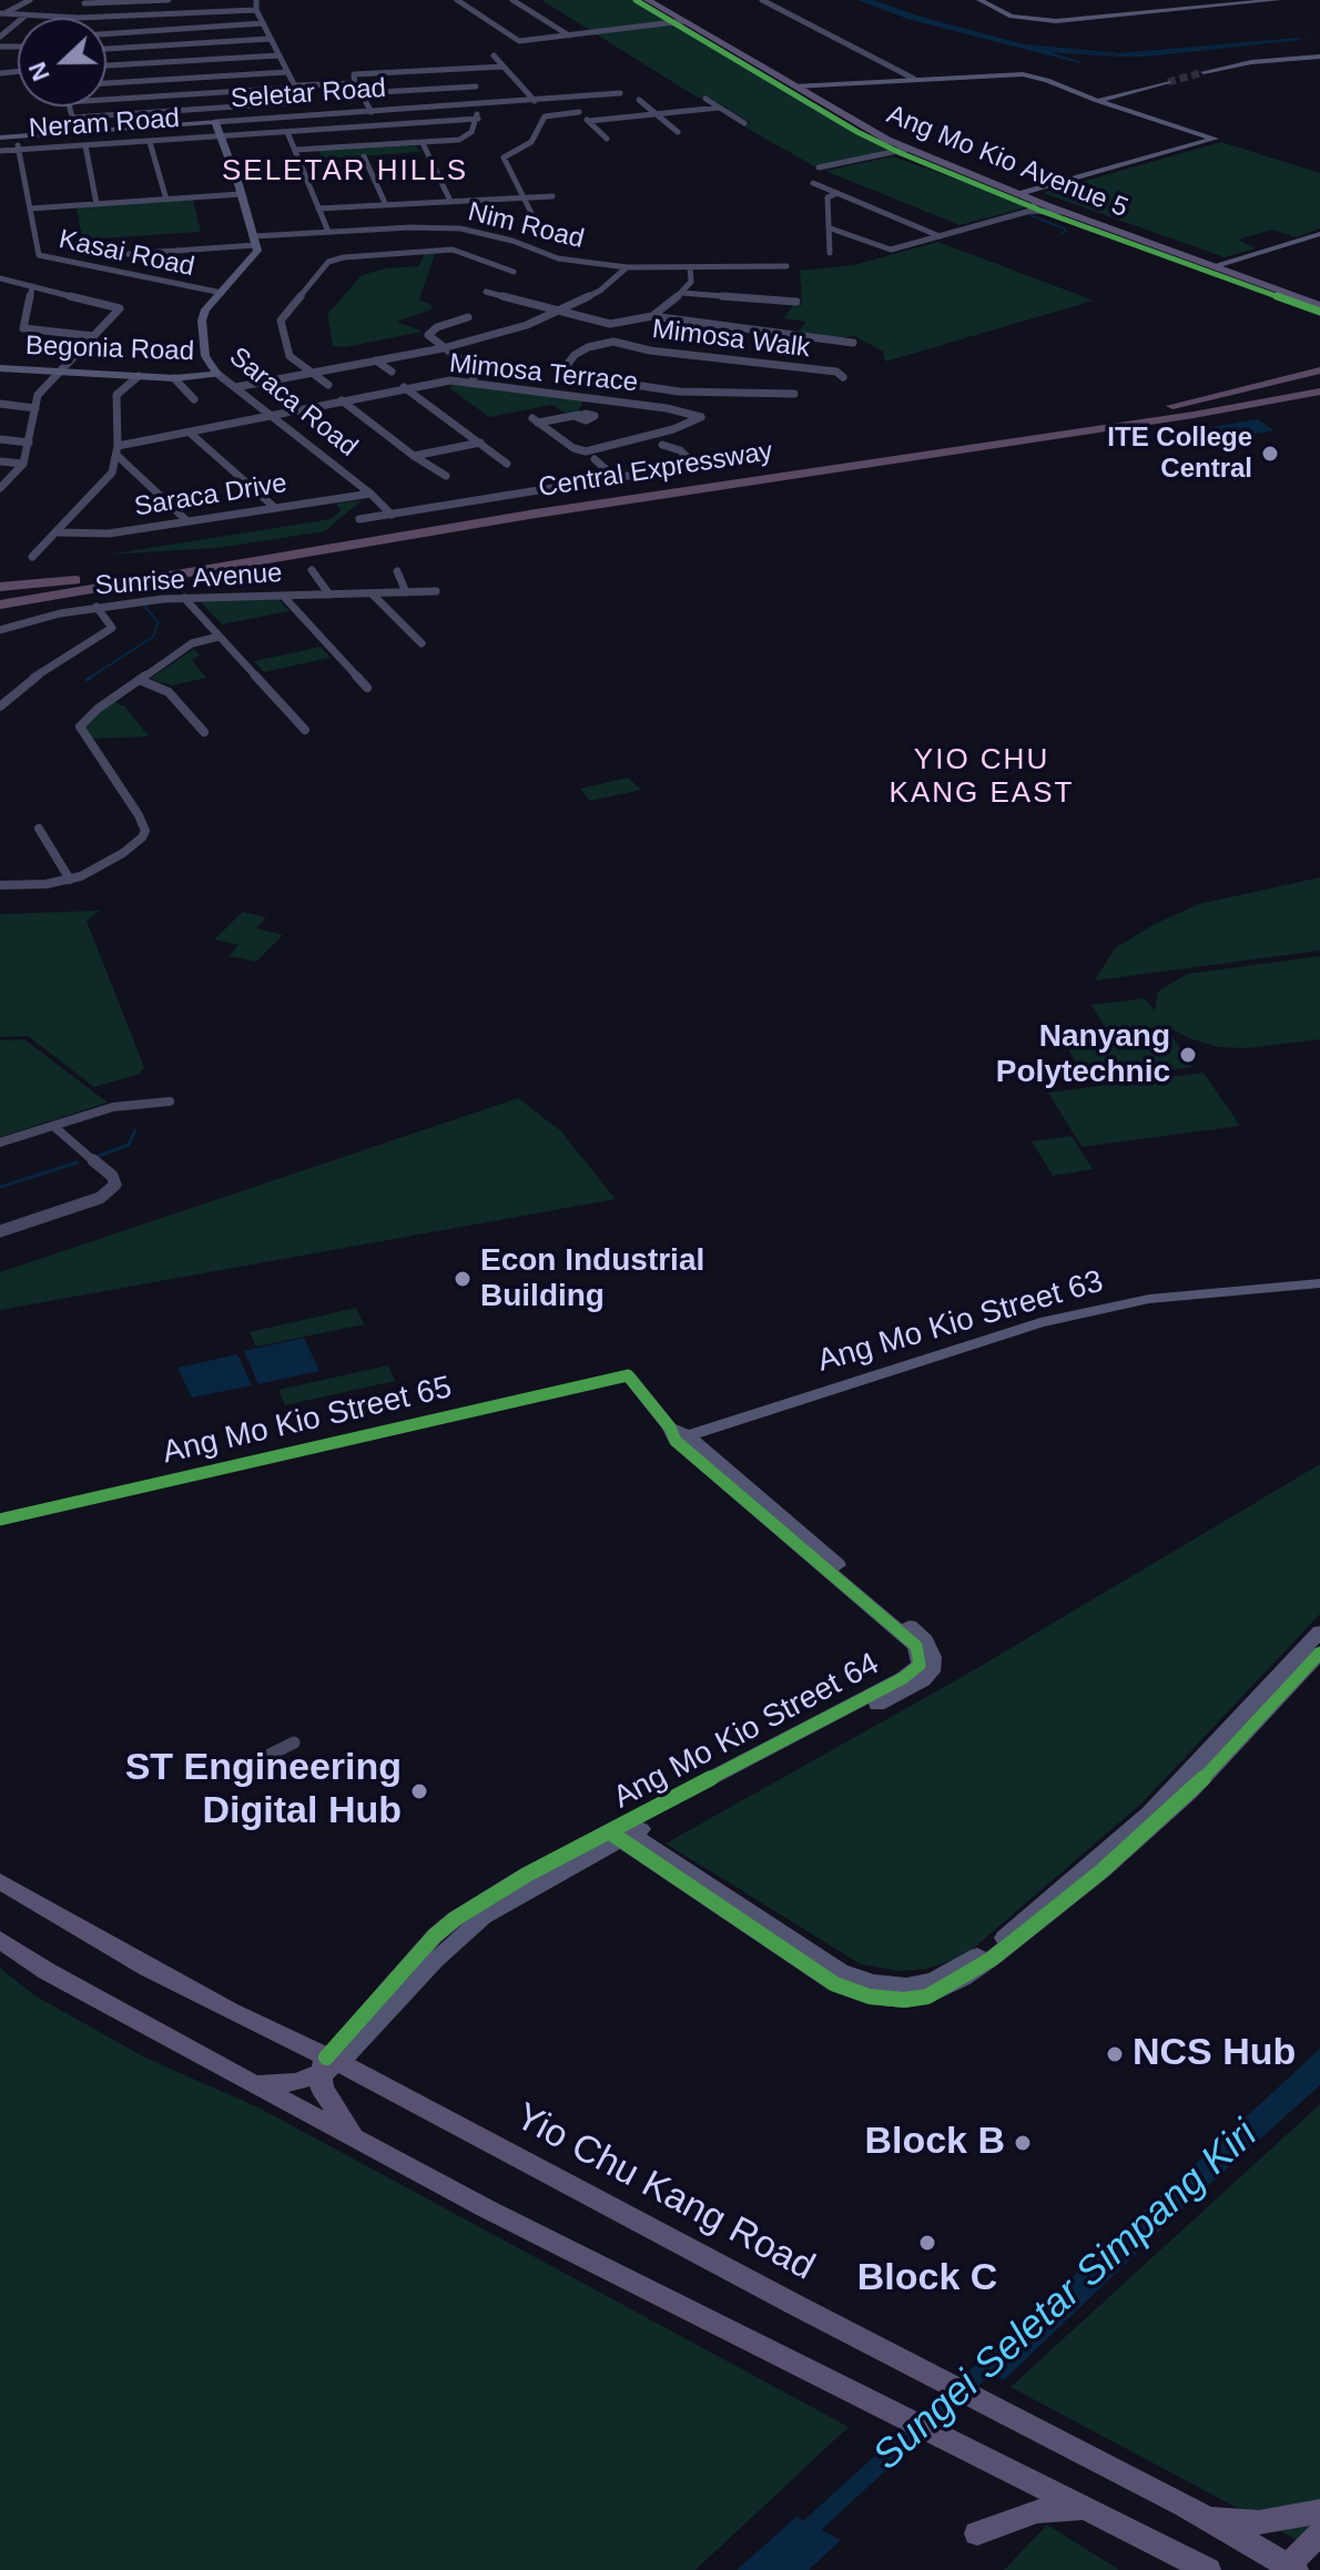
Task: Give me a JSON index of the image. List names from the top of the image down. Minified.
{"streets":{"highway":["Central Expressway"],"main road":["Ang Mo Kio Avenue 5","Yio Chu Kang Road"],"street":["Seletar Road","Neram Road","Nim Road","Kasai Road","Mimosa Walk","Begonia Road","Mimosa Terrace","Saraca Road","Saraca Drive","Sunrise Avenue","Ang Mo Kio Street 63","Ang Mo Kio Street 65","Ang Mo Kio Street 64"]},"crossings":[["Seletar Road","Kasai Road"],["Neram Road","Kasai Road"],["Nim Road","Saraca Road"],["Kasai Road","Saraca Road"],["Begonia Road","Saraca Road"],["Mimosa Terrace","Saraca Road"],["Saraca Road","Saraca Drive"],["Ang Mo Kio Street 63","Ang Mo Kio Street 64"],["Ang Mo Kio Street 65","Ang Mo Kio Street 64"],["Ang Mo Kio Street 64","Yio Chu Kang Road"]],"districts":["SELETAR HILLS","YIO CHU KANG EAST"],"water":["Sungei Seletar Simpang Kiri"],"places":["ITE College Central","Nanyang Polytechnic","Econ Industrial Building","ST Engineering Digital Hub","NCS Hub","Block B","Block C"],"north":"left"}
